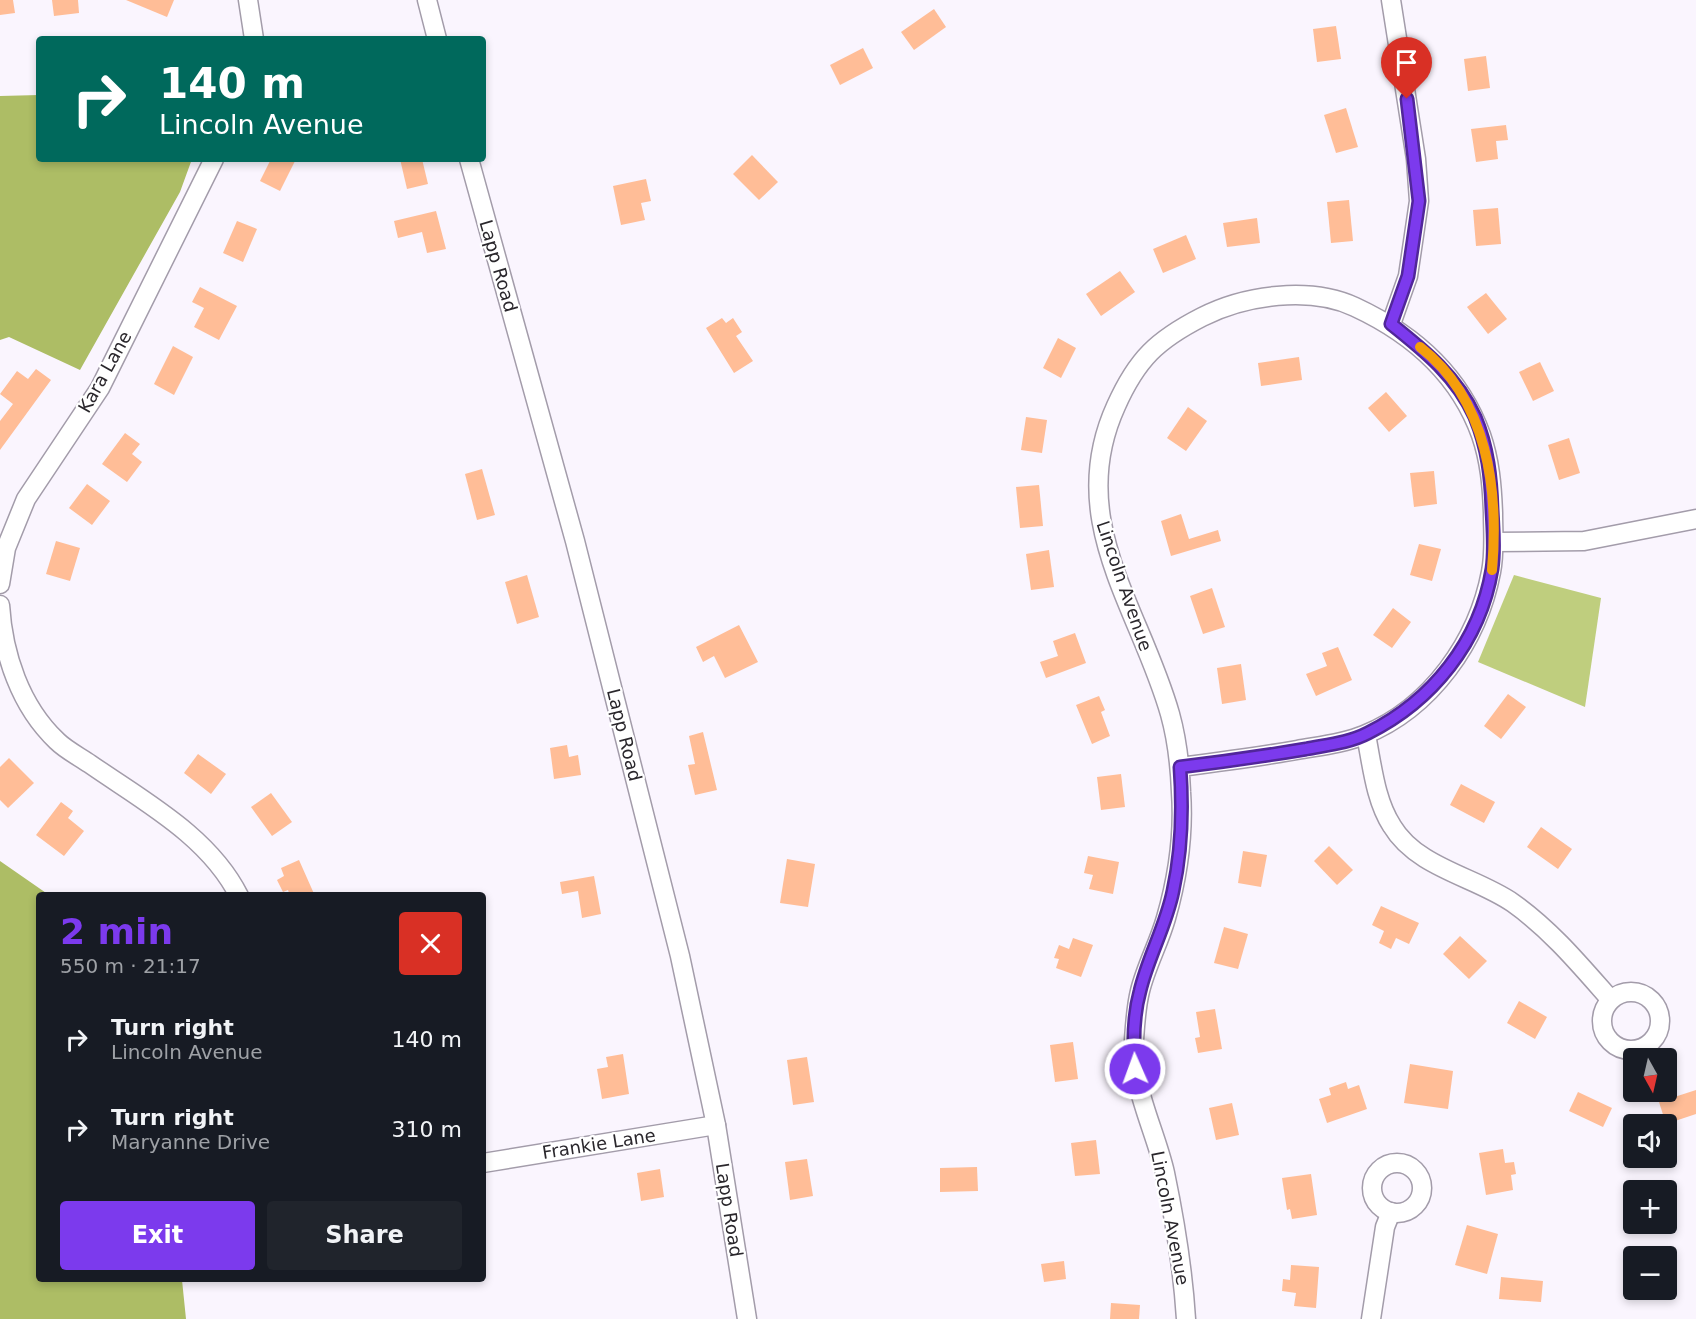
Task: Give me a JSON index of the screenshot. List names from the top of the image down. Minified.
{"streets":{"street":["Lapp Road","Kara Lane","Lincoln Avenue","Frankie Lane"]},"crossings":[["Lapp Road","Frankie Lane"]],"north":"bottom","page":{"turn":["140 m","Lincoln Avenue"],"heading":["2 min","550 m · 21:17"],"list":[{"name":"Turn right","note":"Lincoln Avenue","value":"140 m"},{"name":"Turn right","note":"Maryanne Drive","value":"310 m"}],"map_buttons":["+","−"],"buttons":["Exit","Share"]}}
